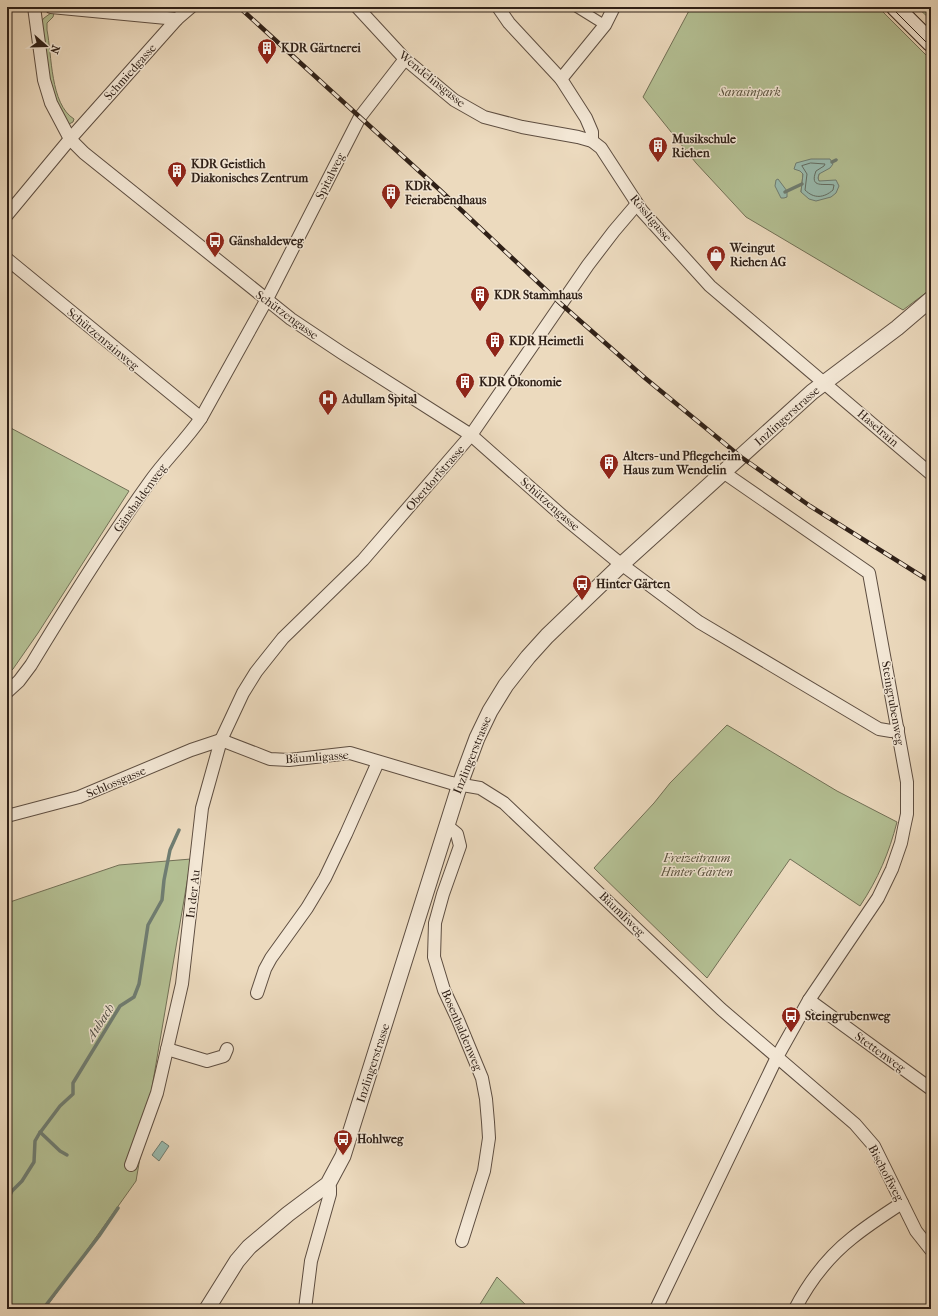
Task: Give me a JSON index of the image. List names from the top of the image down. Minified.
{"streets":{"street":["Schmiedgasse","Wendelinsgasse","Spitalweg","Rössligasse","Schützengasse","Schützenrainweg","Inzlingerstrasse","Haselrain","Oberdorfstrasse","Gänshaldenweg","Steingrubenweg","Bäumligasse","Schlossgasse","In der Au","Bäumliweg","Bosenhaldenweg","Stettenweg","Bischoffweg"]},"crossings":[["Schmiedgasse","Schützengasse"],["Wendelinsgasse","Spitalweg"],["Wendelinsgasse","Rössligasse"],["Spitalweg","Schützengasse"],["Spitalweg","Gänshaldenweg"],["Rössligasse","Inzlingerstrasse"],["Rössligasse","Haselrain"],["Rössligasse","Oberdorfstrasse"],["Schützengasse","Inzlingerstrasse"],["Schützengasse","Oberdorfstrasse"],["Schützengasse","Gänshaldenweg"],["Schützenrainweg","Gänshaldenweg"],["Inzlingerstrasse","Haselrain"],["Inzlingerstrasse","Steingrubenweg"],["Inzlingerstrasse","Bäumligasse"],["Inzlingerstrasse","Bäumliweg"],["Inzlingerstrasse","Bosenhaldenweg"],["Oberdorfstrasse","Bäumligasse"],["Oberdorfstrasse","Schlossgasse"],["Oberdorfstrasse","In der Au"],["Steingrubenweg","Bäumliweg"],["Steingrubenweg","Stettenweg"],["Steingrubenweg","Bischoffweg"],["Bäumligasse","Schlossgasse"],["Bäumligasse","In der Au"],["Bäumligasse","Bäumliweg"],["Schlossgasse","In der Au"],["Bäumliweg","Bischoffweg"]],"water":["Aubach"],"parks":["Sarasinpark","Freizeitraum Hinter Gärten"],"places":{"building":["KDR Gärtnerei","Musikschule Riehen","KDR Geistlich Diakonisches Zentrum","KDR Feierabendhaus","KDR Stammhaus","KDR Heimetli","KDR Ökonomie","Alters- und Pflegeheim Haus zum Wendelin"],"bus stop":["Gänshaldeweg","Hinter Gärten","Steingrubenweg","Hohlweg"],"shop":["Weingut Riehen AG"],"hospital":["Adullam Spital"]},"north":"right"}
